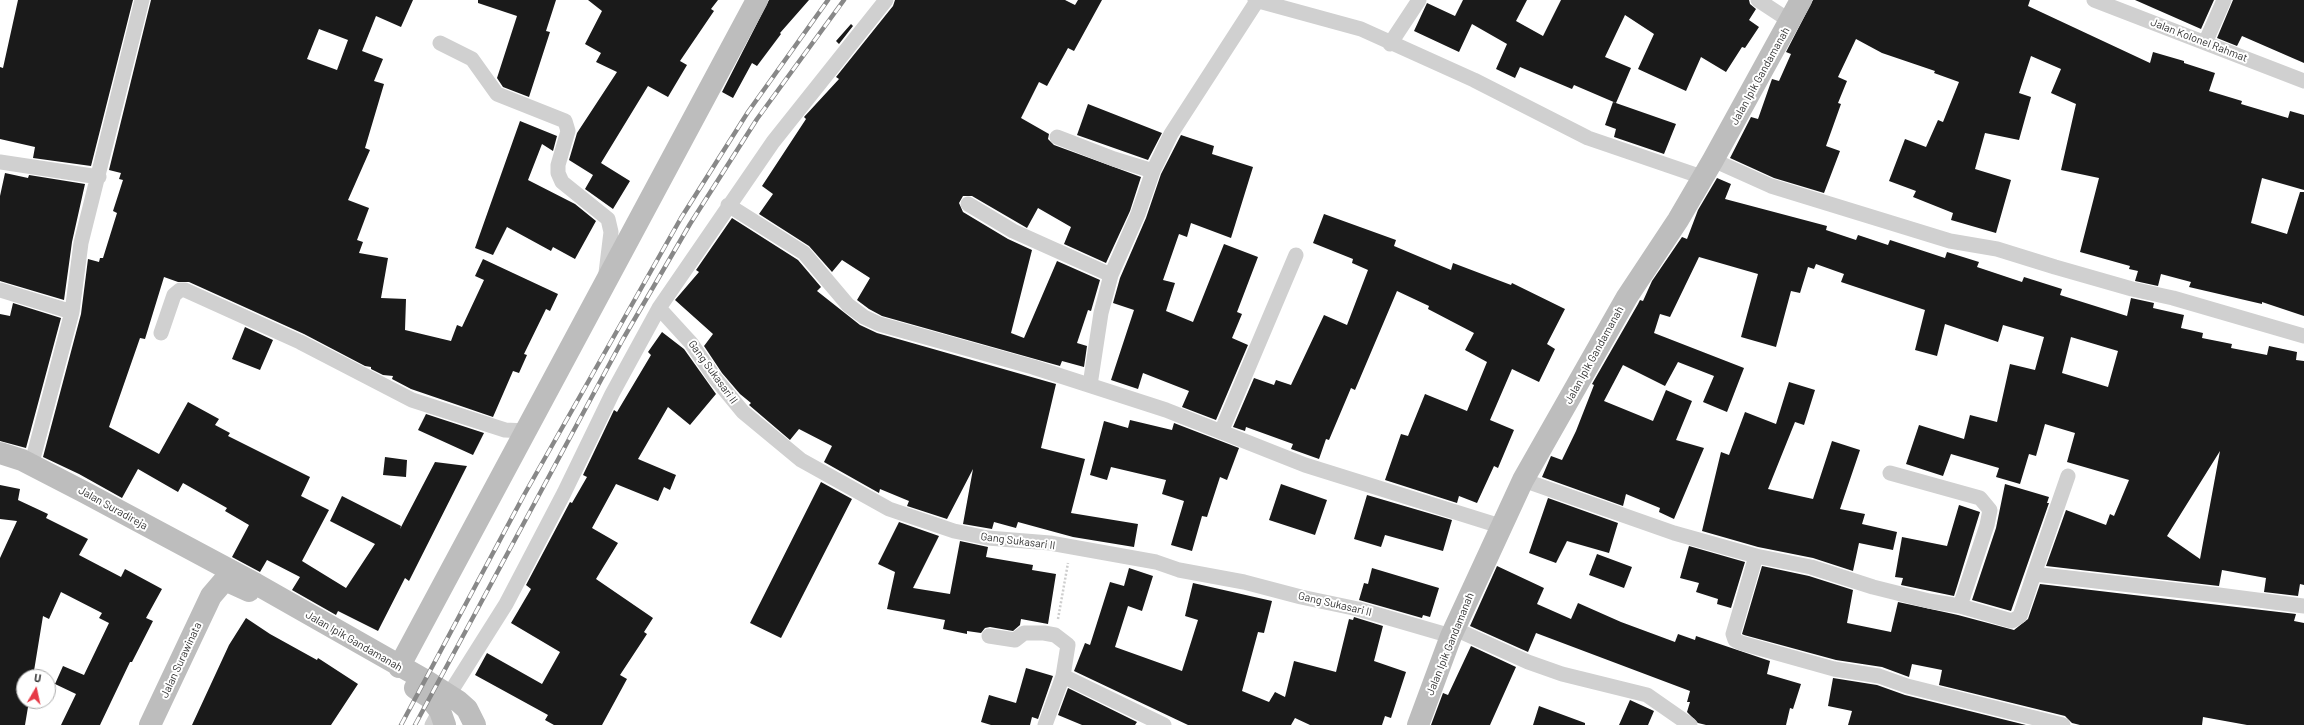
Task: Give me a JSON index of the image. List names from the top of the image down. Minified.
{"streets":{"main road":["Jalan Ipik Gandamanah","Jalan Suradireja","Jalan Surawinata"],"street":["Jalan Kolonel Rahmat","Gang Sukasari II"]},"crossings":[["Jalan Ipik Gandamanah","Gang Sukasari II"],["Jalan Ipik Gandamanah","Jalan Suradireja"],["Jalan Ipik Gandamanah","Jalan Surawinata"]],"north":"top"}
